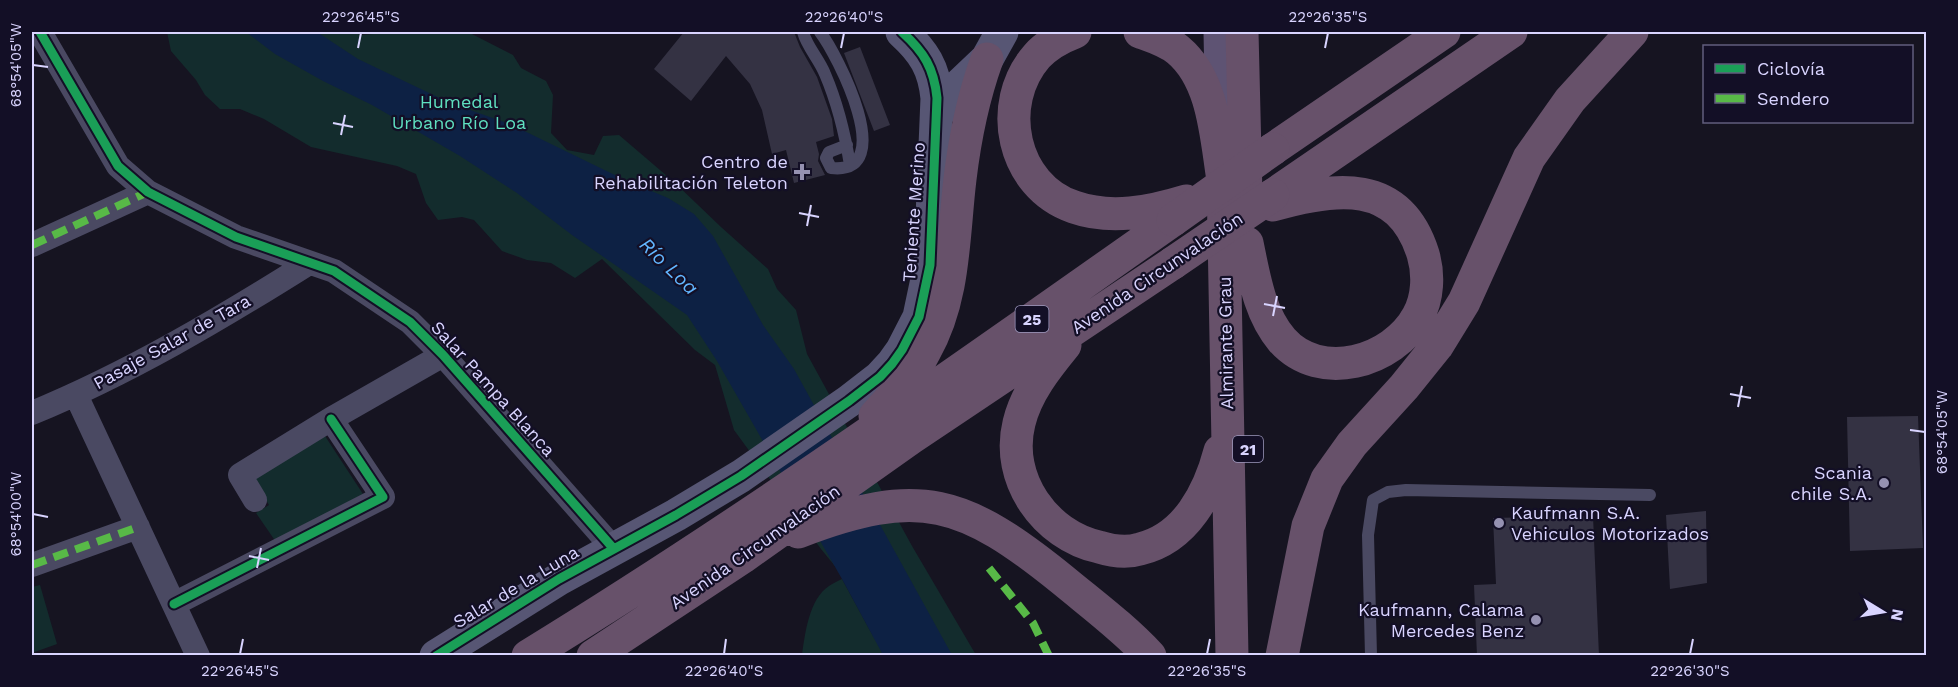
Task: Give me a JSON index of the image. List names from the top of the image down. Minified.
{"streets":{"highway":["Avenida Circunvalación","25","Almirante Grau","21"],"street":["Teniente Merino","Pasaje Salar de Tara","Salar Pampa Blanca","Salar de la Luna"]},"crossings":[["Teniente Merino","Avenida Circunvalación"],["Teniente Merino","Salar de la Luna"],["Avenida Circunvalación","Almirante Grau"],["Pasaje Salar de Tara","Salar Pampa Blanca"],["Salar Pampa Blanca","Salar de la Luna"]],"water":["Río Loa"],"parks":["Humedal Urbano Río Loa"],"places":{"health":["Centro de Rehabilitación Teleton"],"other":["Scania chile S.A.","Kaufmann S.A. Vehiculos Motorizados","Kaufmann, Calama Mercedes Benz"]},"legend":["Ciclovía","Sendero"],"north":"right","coordinates":["22°26'45\"S","22°26'40\"S","22°26'35\"S","68°54'05\"W","68°54'00\"W","22°26'30\"S"]}
